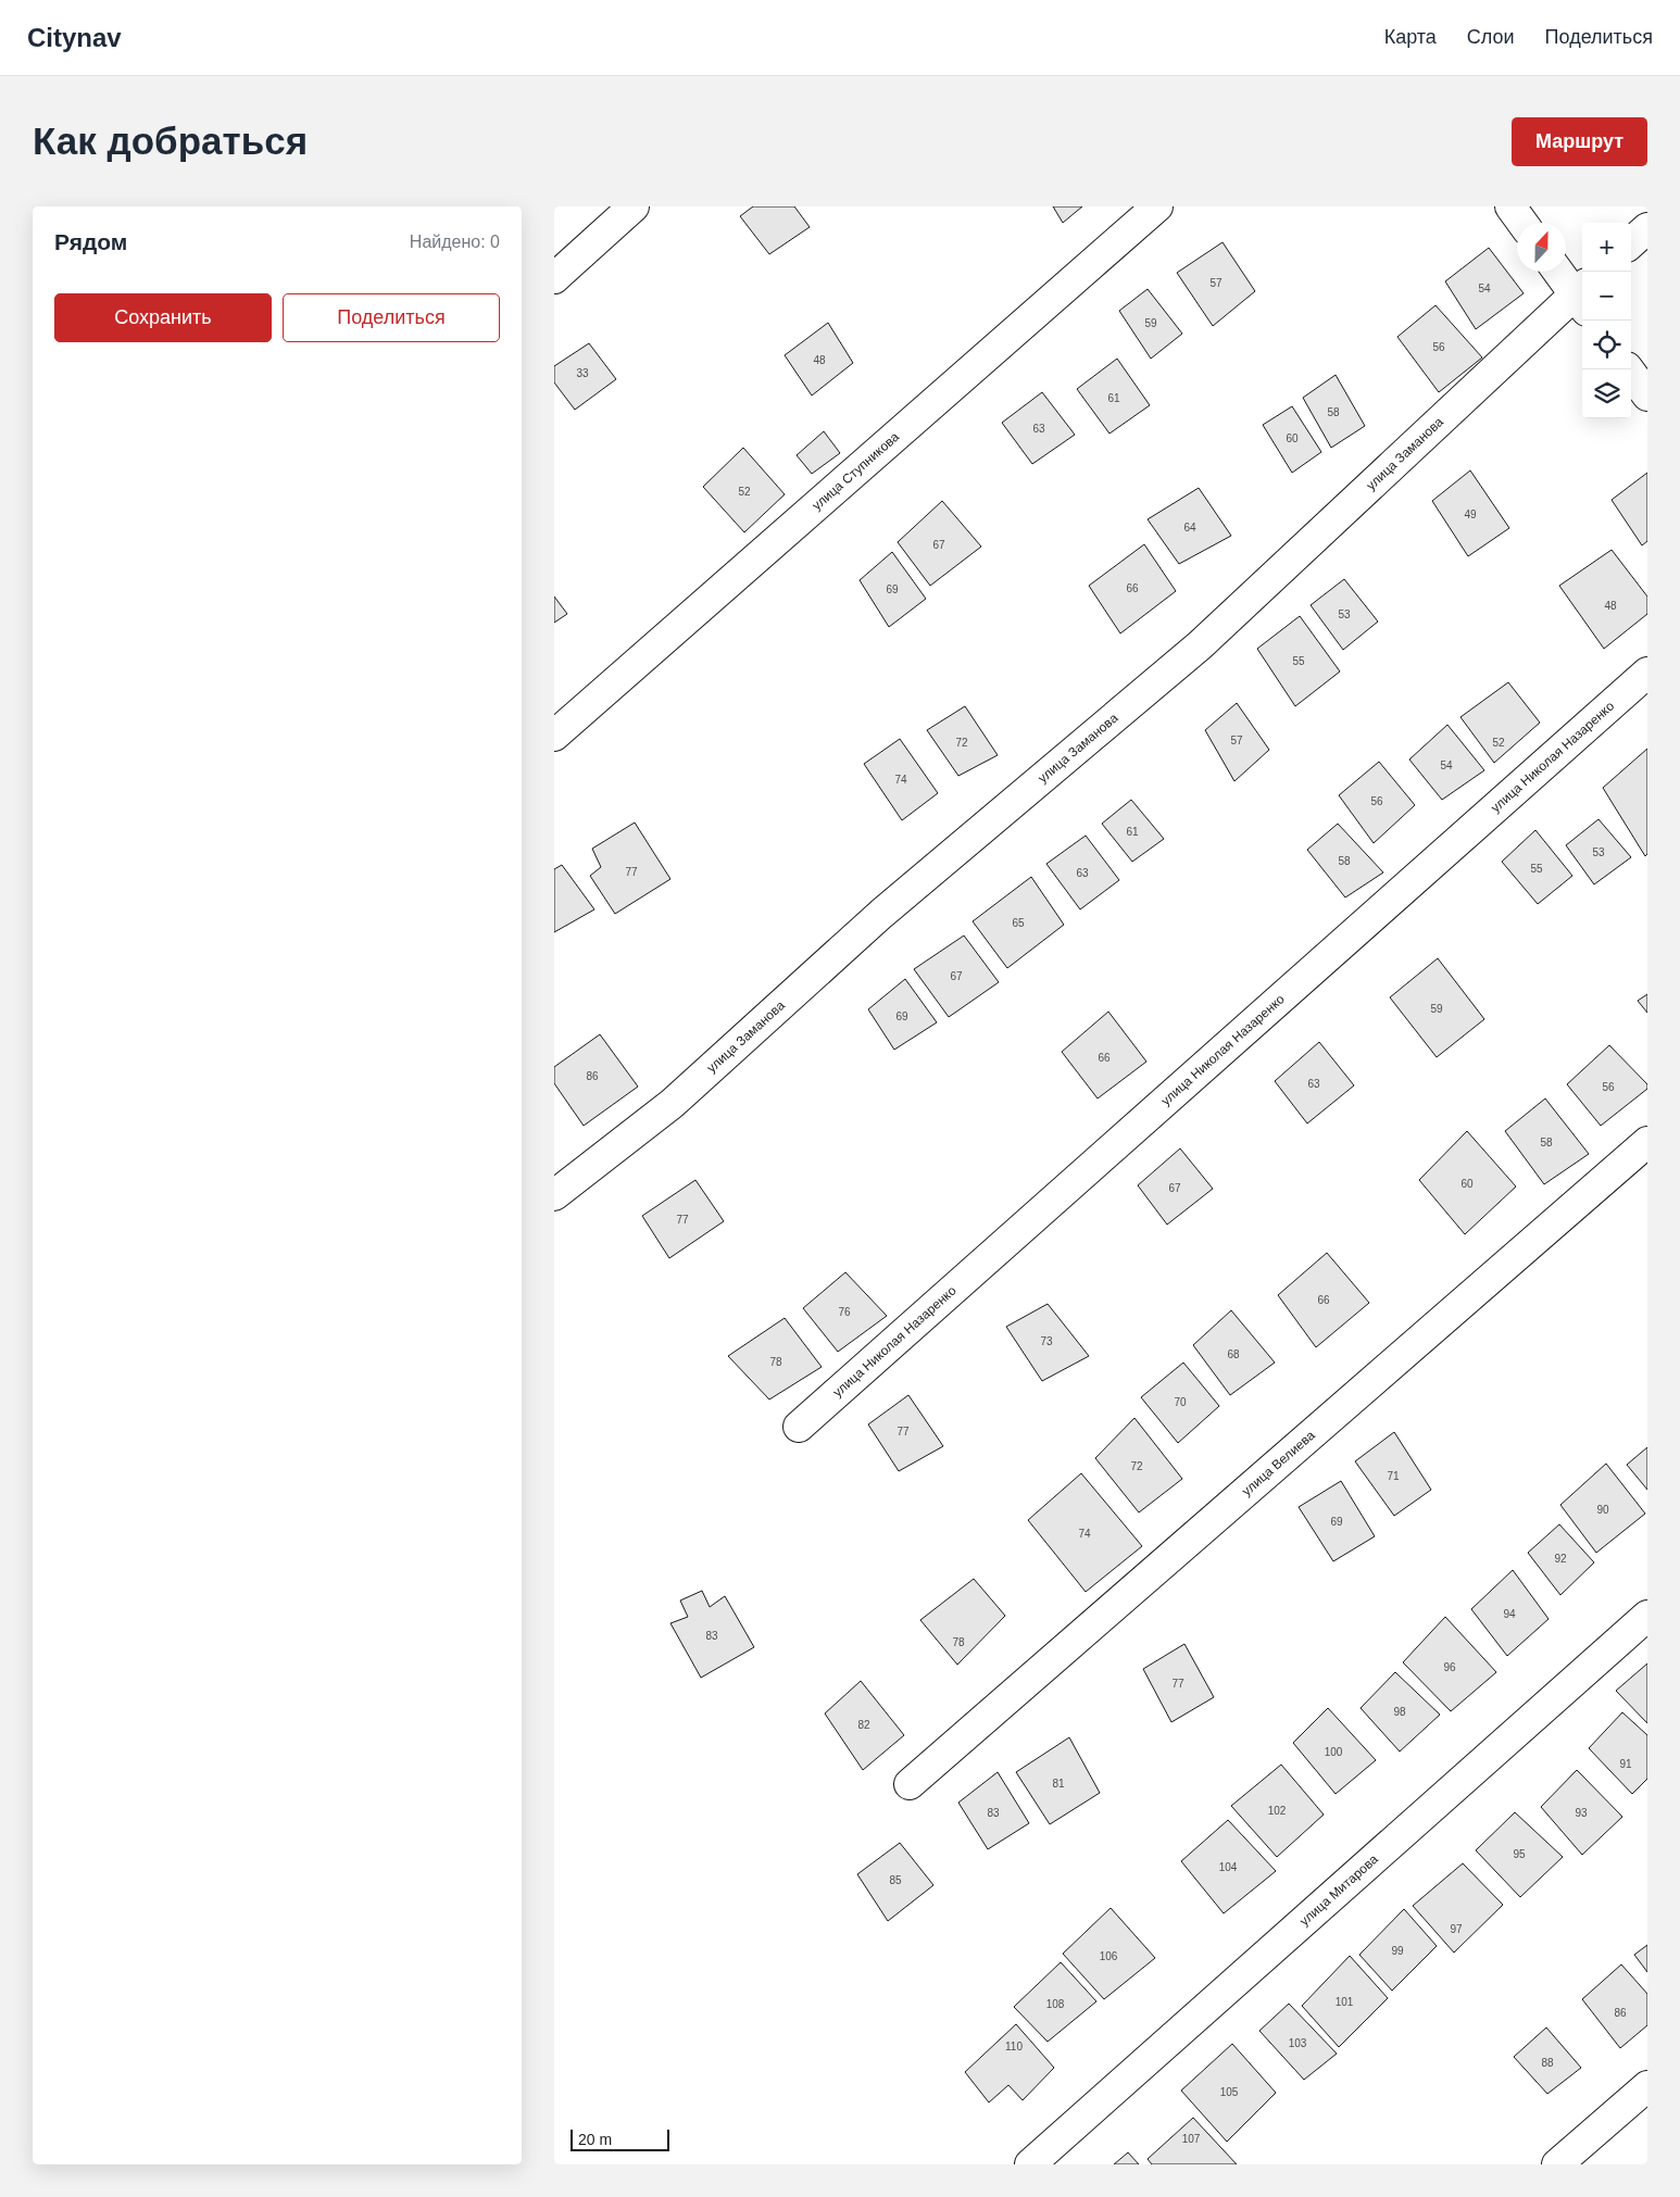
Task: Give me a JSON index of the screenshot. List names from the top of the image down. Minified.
{"streets":{"street":["улица Заманова","улица Ступникова","улица Николая Назаренко","улица Велиева","улица Митарова"]},"house_numbers":["57","54","59","56","48","33","61","58","63","60","52","49","64","67","66","69","48","53","55","57","72","52","54","74","56","61","53","58","55","77","63","65","67","59","69","66","86","63","56","58","60","67","77","66","76","73","68","78","70","77","72","71","90","69","74","92","94","83","78","96","77","98","82","100","91","81","102","83","93","95","104","85","97","99","106","101","108","86","103","110","88","105","107"],"scale_bar":"20 m","north":"top","page":{"header":"Citynav","nav":["Карта","Слои","Поделиться"],"buttons":["Маршрут",["Сохранить","Поделиться"]],"title":"Как добраться","heading":["Рядом","Найдено: 0"],"map_buttons":["+","−"],"scale":"20 m"}}
